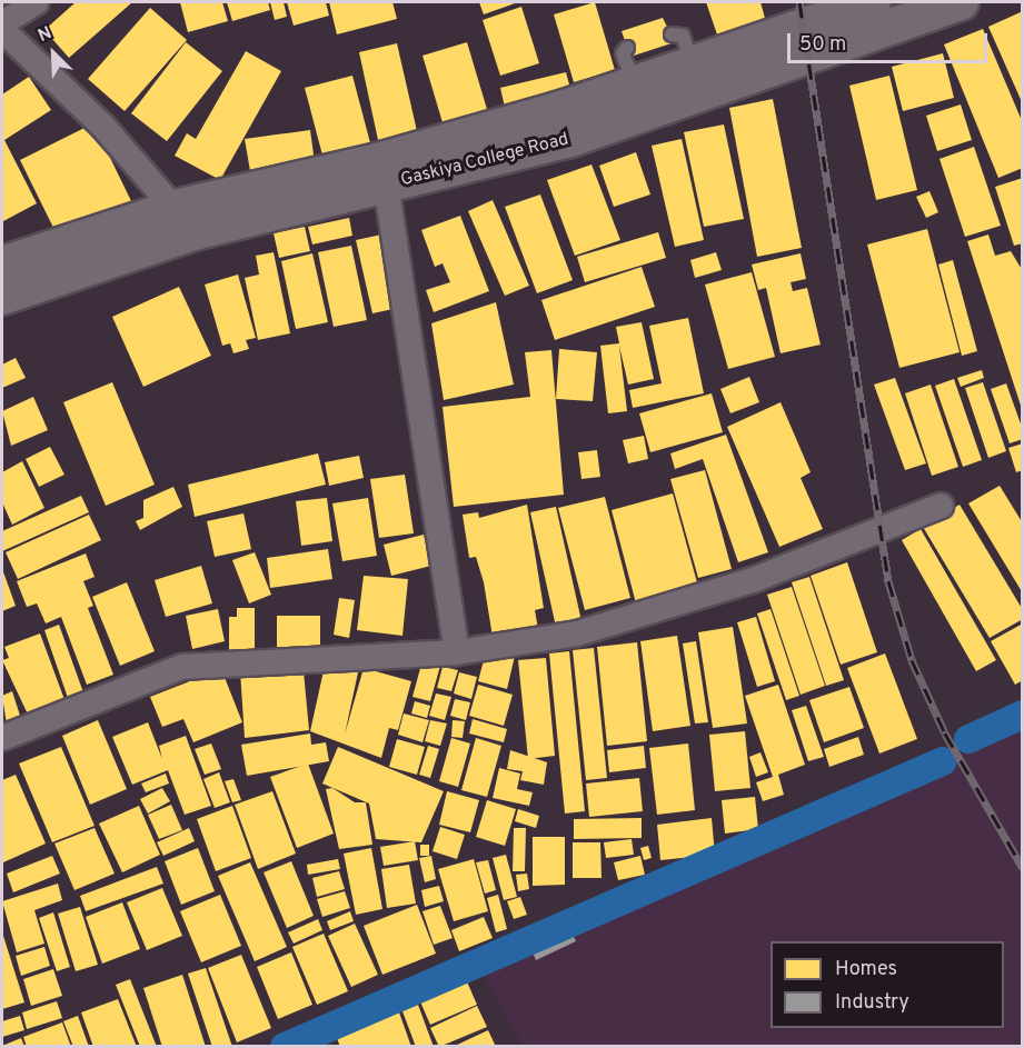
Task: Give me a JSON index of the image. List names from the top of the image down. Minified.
{"streets":{"main road":["Gaskiya College Road"]},"legend":["Homes","Industry"],"scale_bar":"50 m","north":"top left"}
